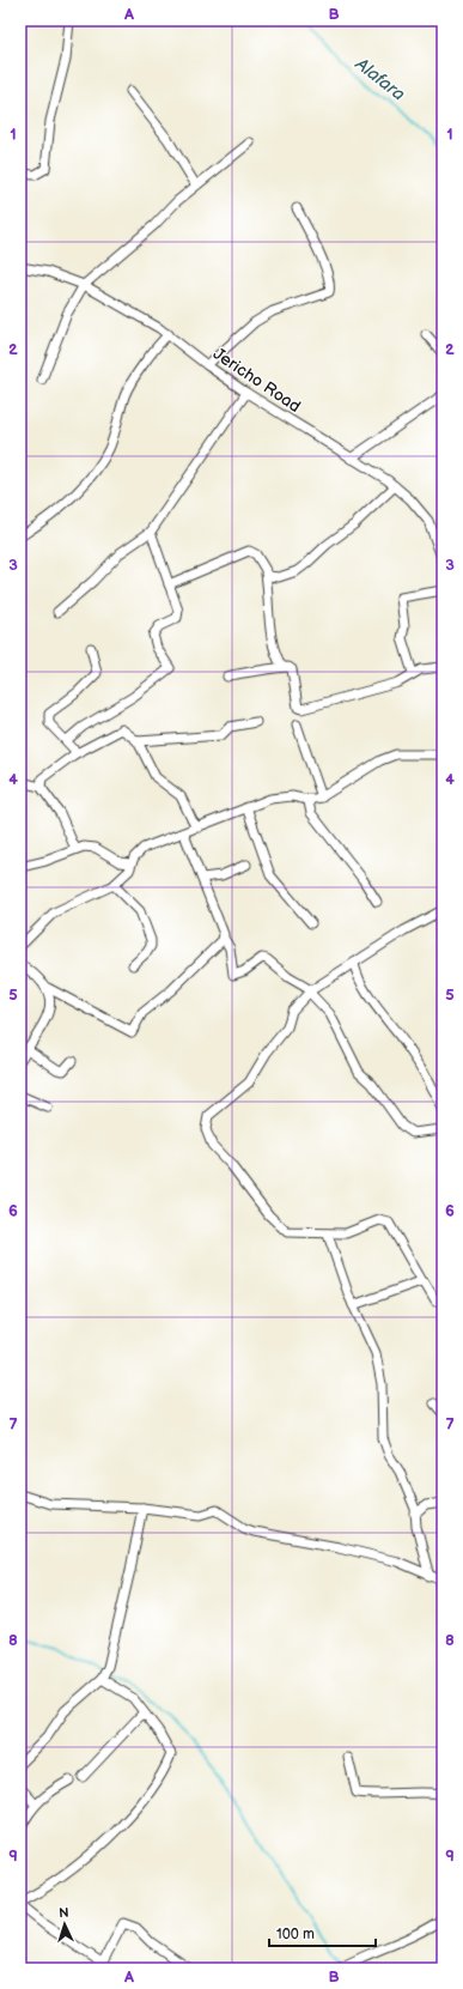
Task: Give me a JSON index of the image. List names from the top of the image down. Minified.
{"streets":{"street":["Jericho Road"]},"water":["Alafara"],"scale_bar":"100 m","north":"top","grid":{"columns":["A","B"],"rows":["1","2","3","4","5","6","7","8","9"]}}
